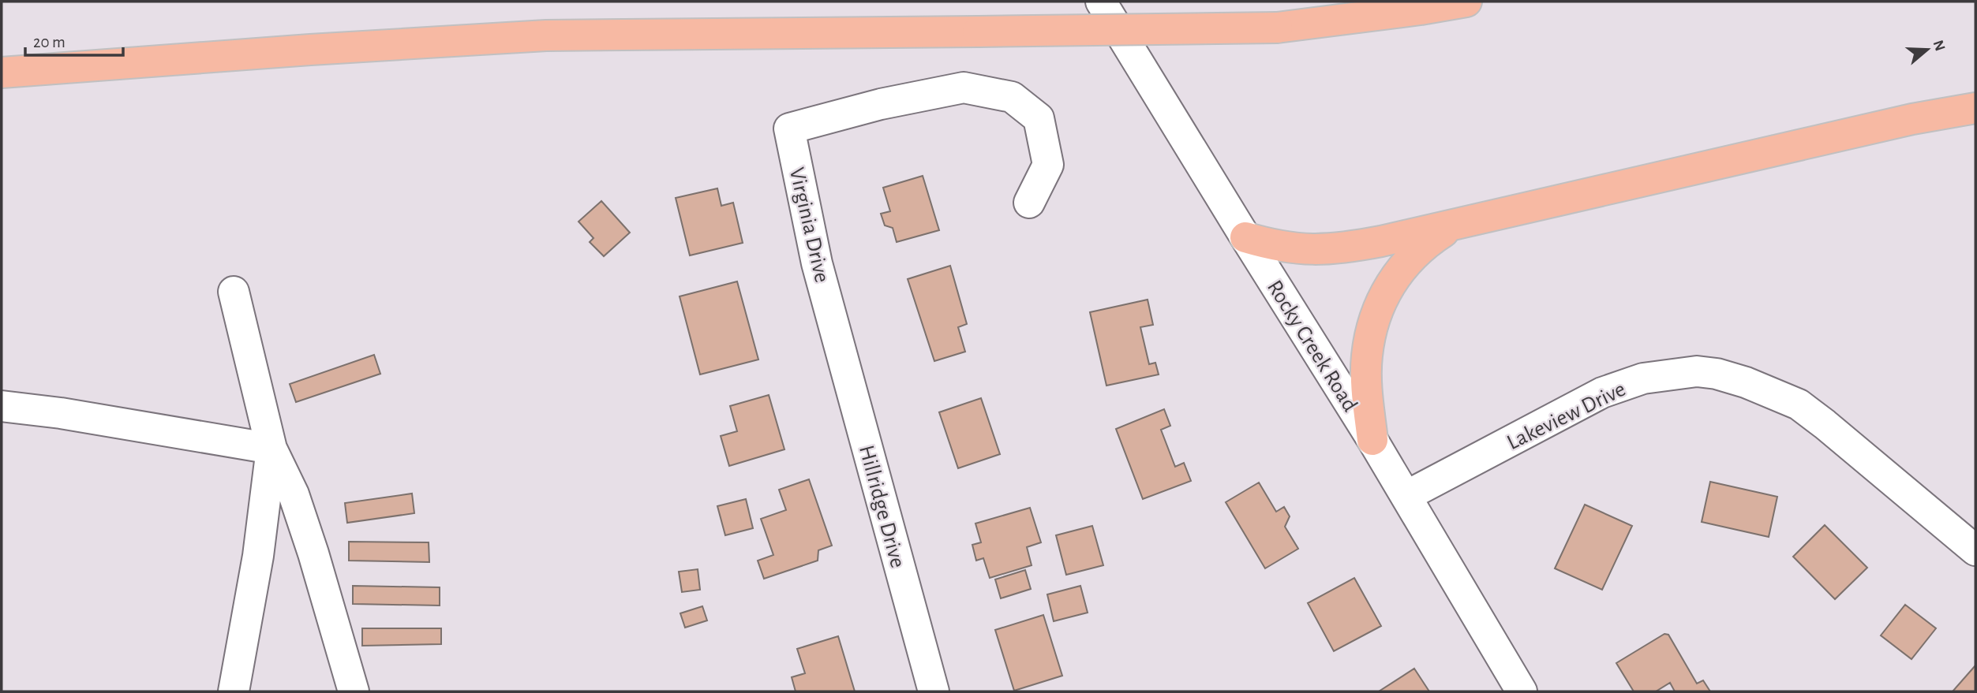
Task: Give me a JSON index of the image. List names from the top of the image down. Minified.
{"streets":{"street":["Virginia Drive","Rocky Creek Road","Lakeview Drive","Hillridge Drive"]},"crossings":[["Virginia Drive","Hillridge Drive"],["Rocky Creek Road","Lakeview Drive"]],"scale_bar":"20 m","north":"right"}
